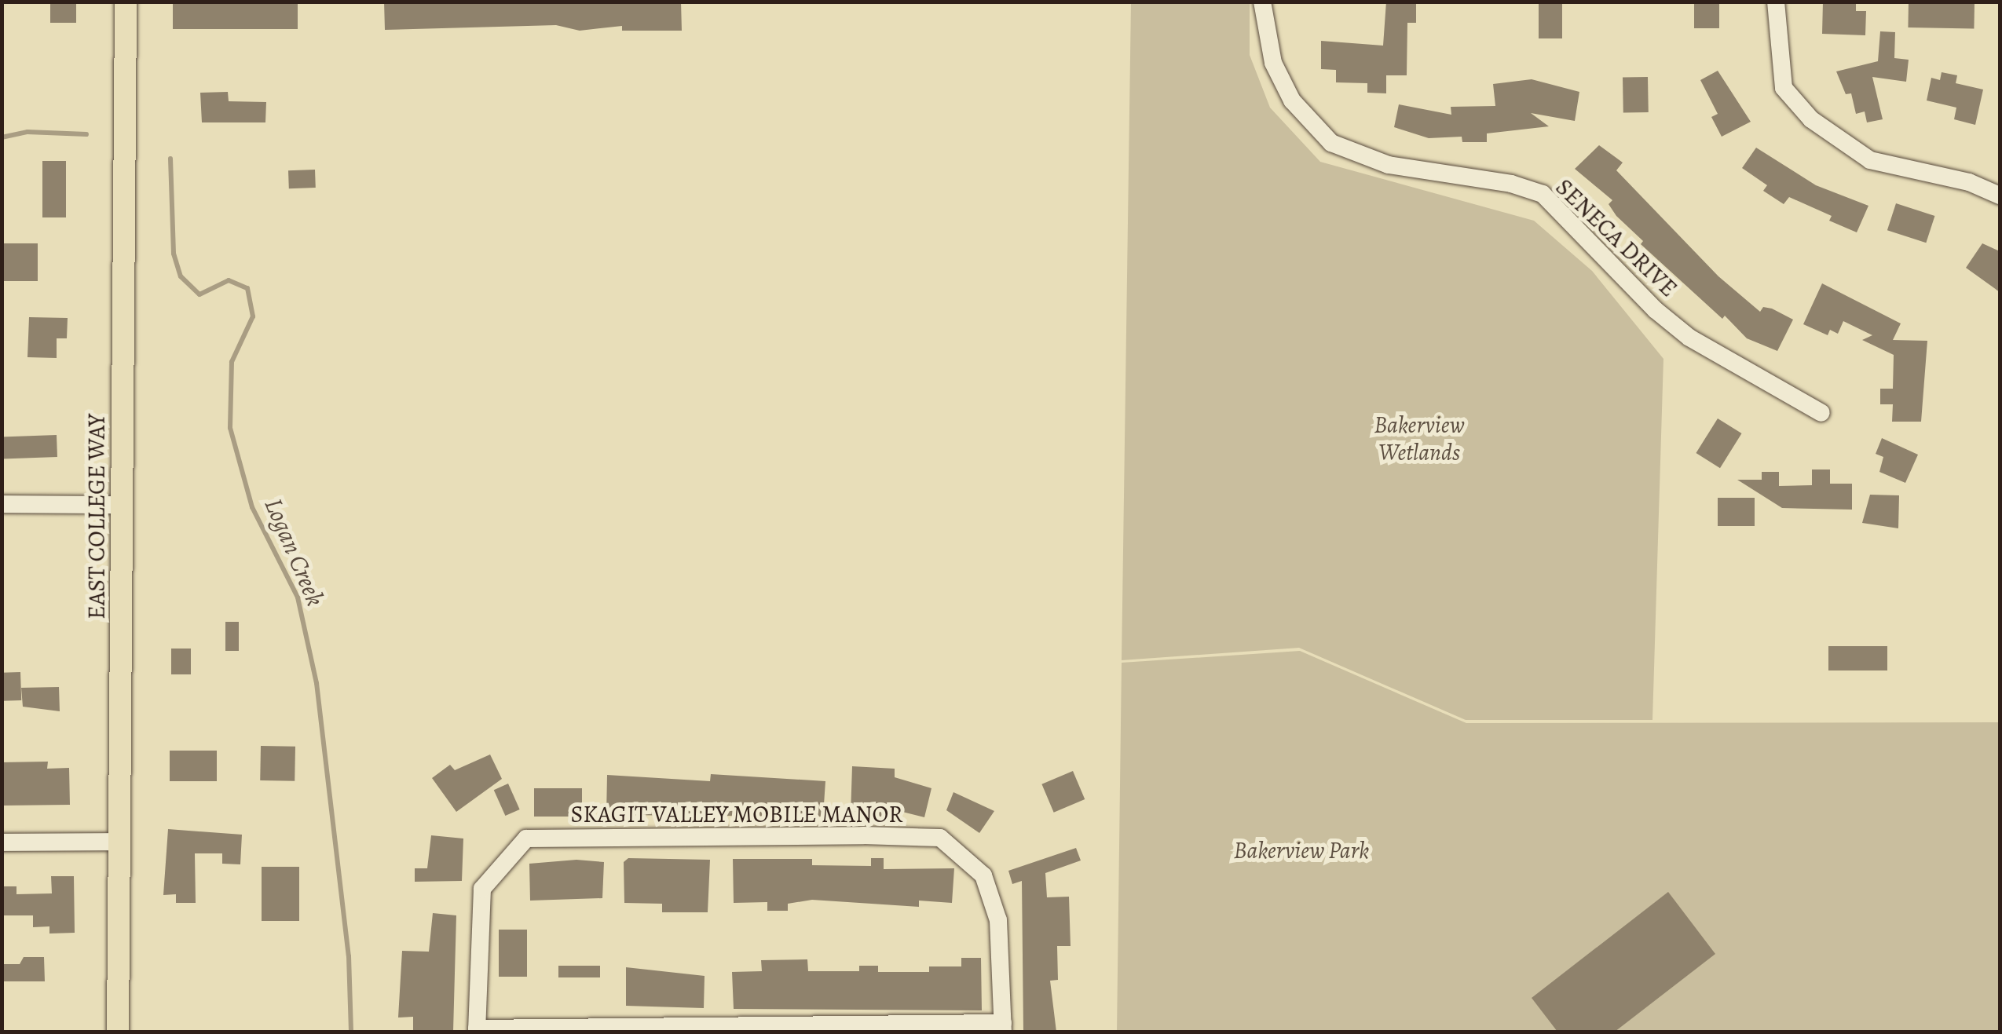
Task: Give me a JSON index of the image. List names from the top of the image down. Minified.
{"streets":{"main road":["EAST COLLEGE WAY"],"street":["SENECA DRIVE","SKAGIT VALLEY MOBILE MANOR"]},"water":["Logan Creek"],"parks":["Bakerview Wetlands","Bakerview Park"]}
